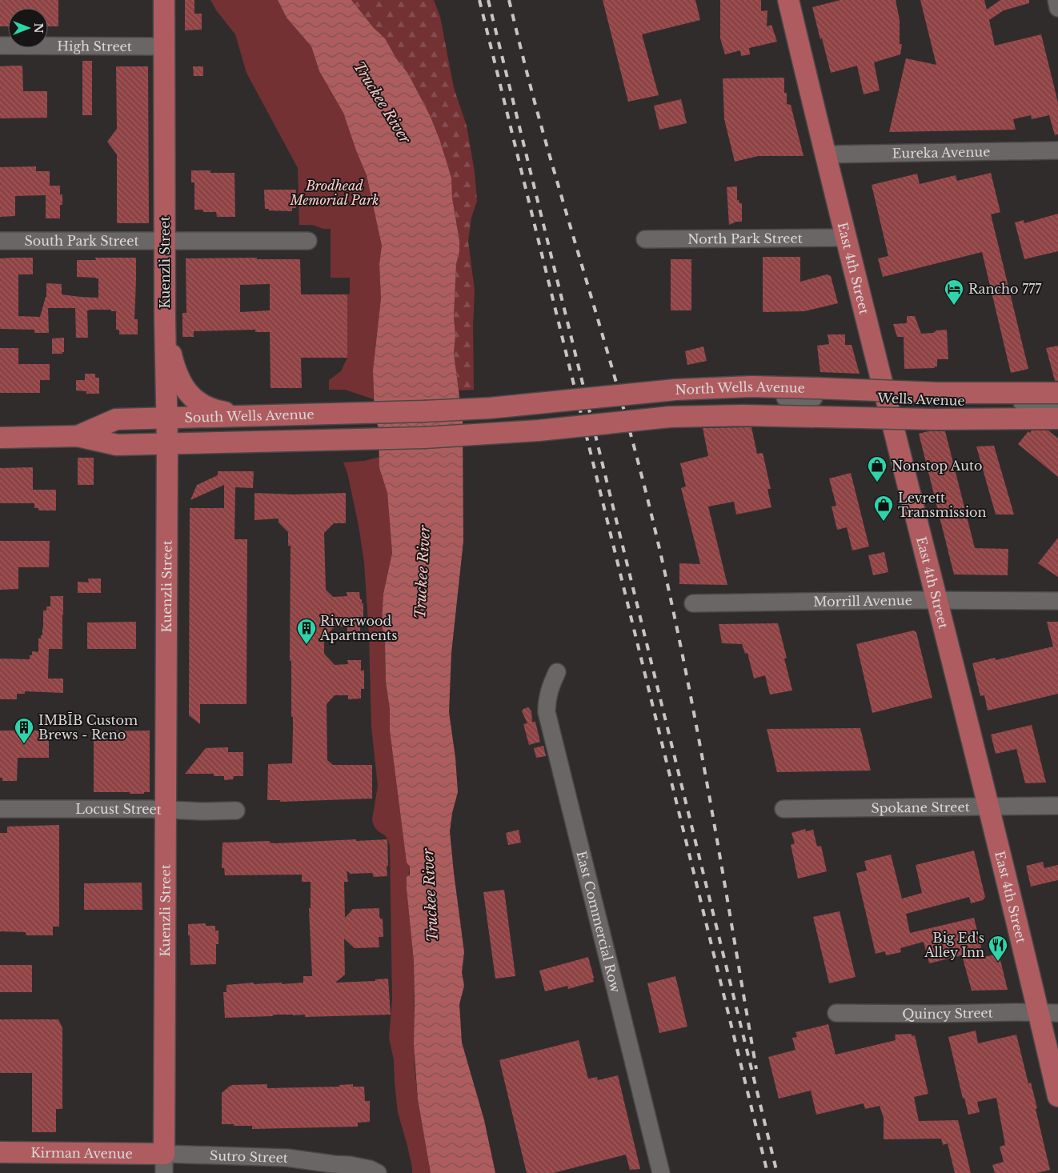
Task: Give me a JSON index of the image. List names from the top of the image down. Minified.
{"streets":{"main road":["Kuenzli Street","East 4th Street","North Wells Avenue","South Wells Avenue","Kirman Avenue"],"street":["High Street","Eureka Avenue","North Park Street","South Park Street","Wells Avenue","Morrill Avenue","Spokane Street","Locust Street","East Commercial Row","Quincy Street","Sutro Street"]},"crossings":[["High Street","Kuenzli Street"],["Eureka Avenue","East 4th Street"],["North Park Street","East 4th Street"],["South Park Street","Kuenzli Street"],["Kuenzli Street","South Wells Avenue"],["Kuenzli Street","Locust Street"],["Kuenzli Street","Kirman Avenue"],["Kuenzli Street","Sutro Street"],["East 4th Street","Wells Avenue"],["East 4th Street","Morrill Avenue"],["East 4th Street","Spokane Street"],["East 4th Street","Quincy Street"],["North Wells Avenue","South Wells Avenue"],["Kirman Avenue","Sutro Street"]],"water":["Truckee River"],"parks":["Brodhead Memorial Park"],"places":{"hotel":["Rancho 777"],"shop":["Nonstop Auto","Levrett Transmission"],"building":["Riverwood Apartments","IMBĪB Custom Brews - Reno"],"restaurant":["Big Ed's Alley Inn"]},"north":"right"}
